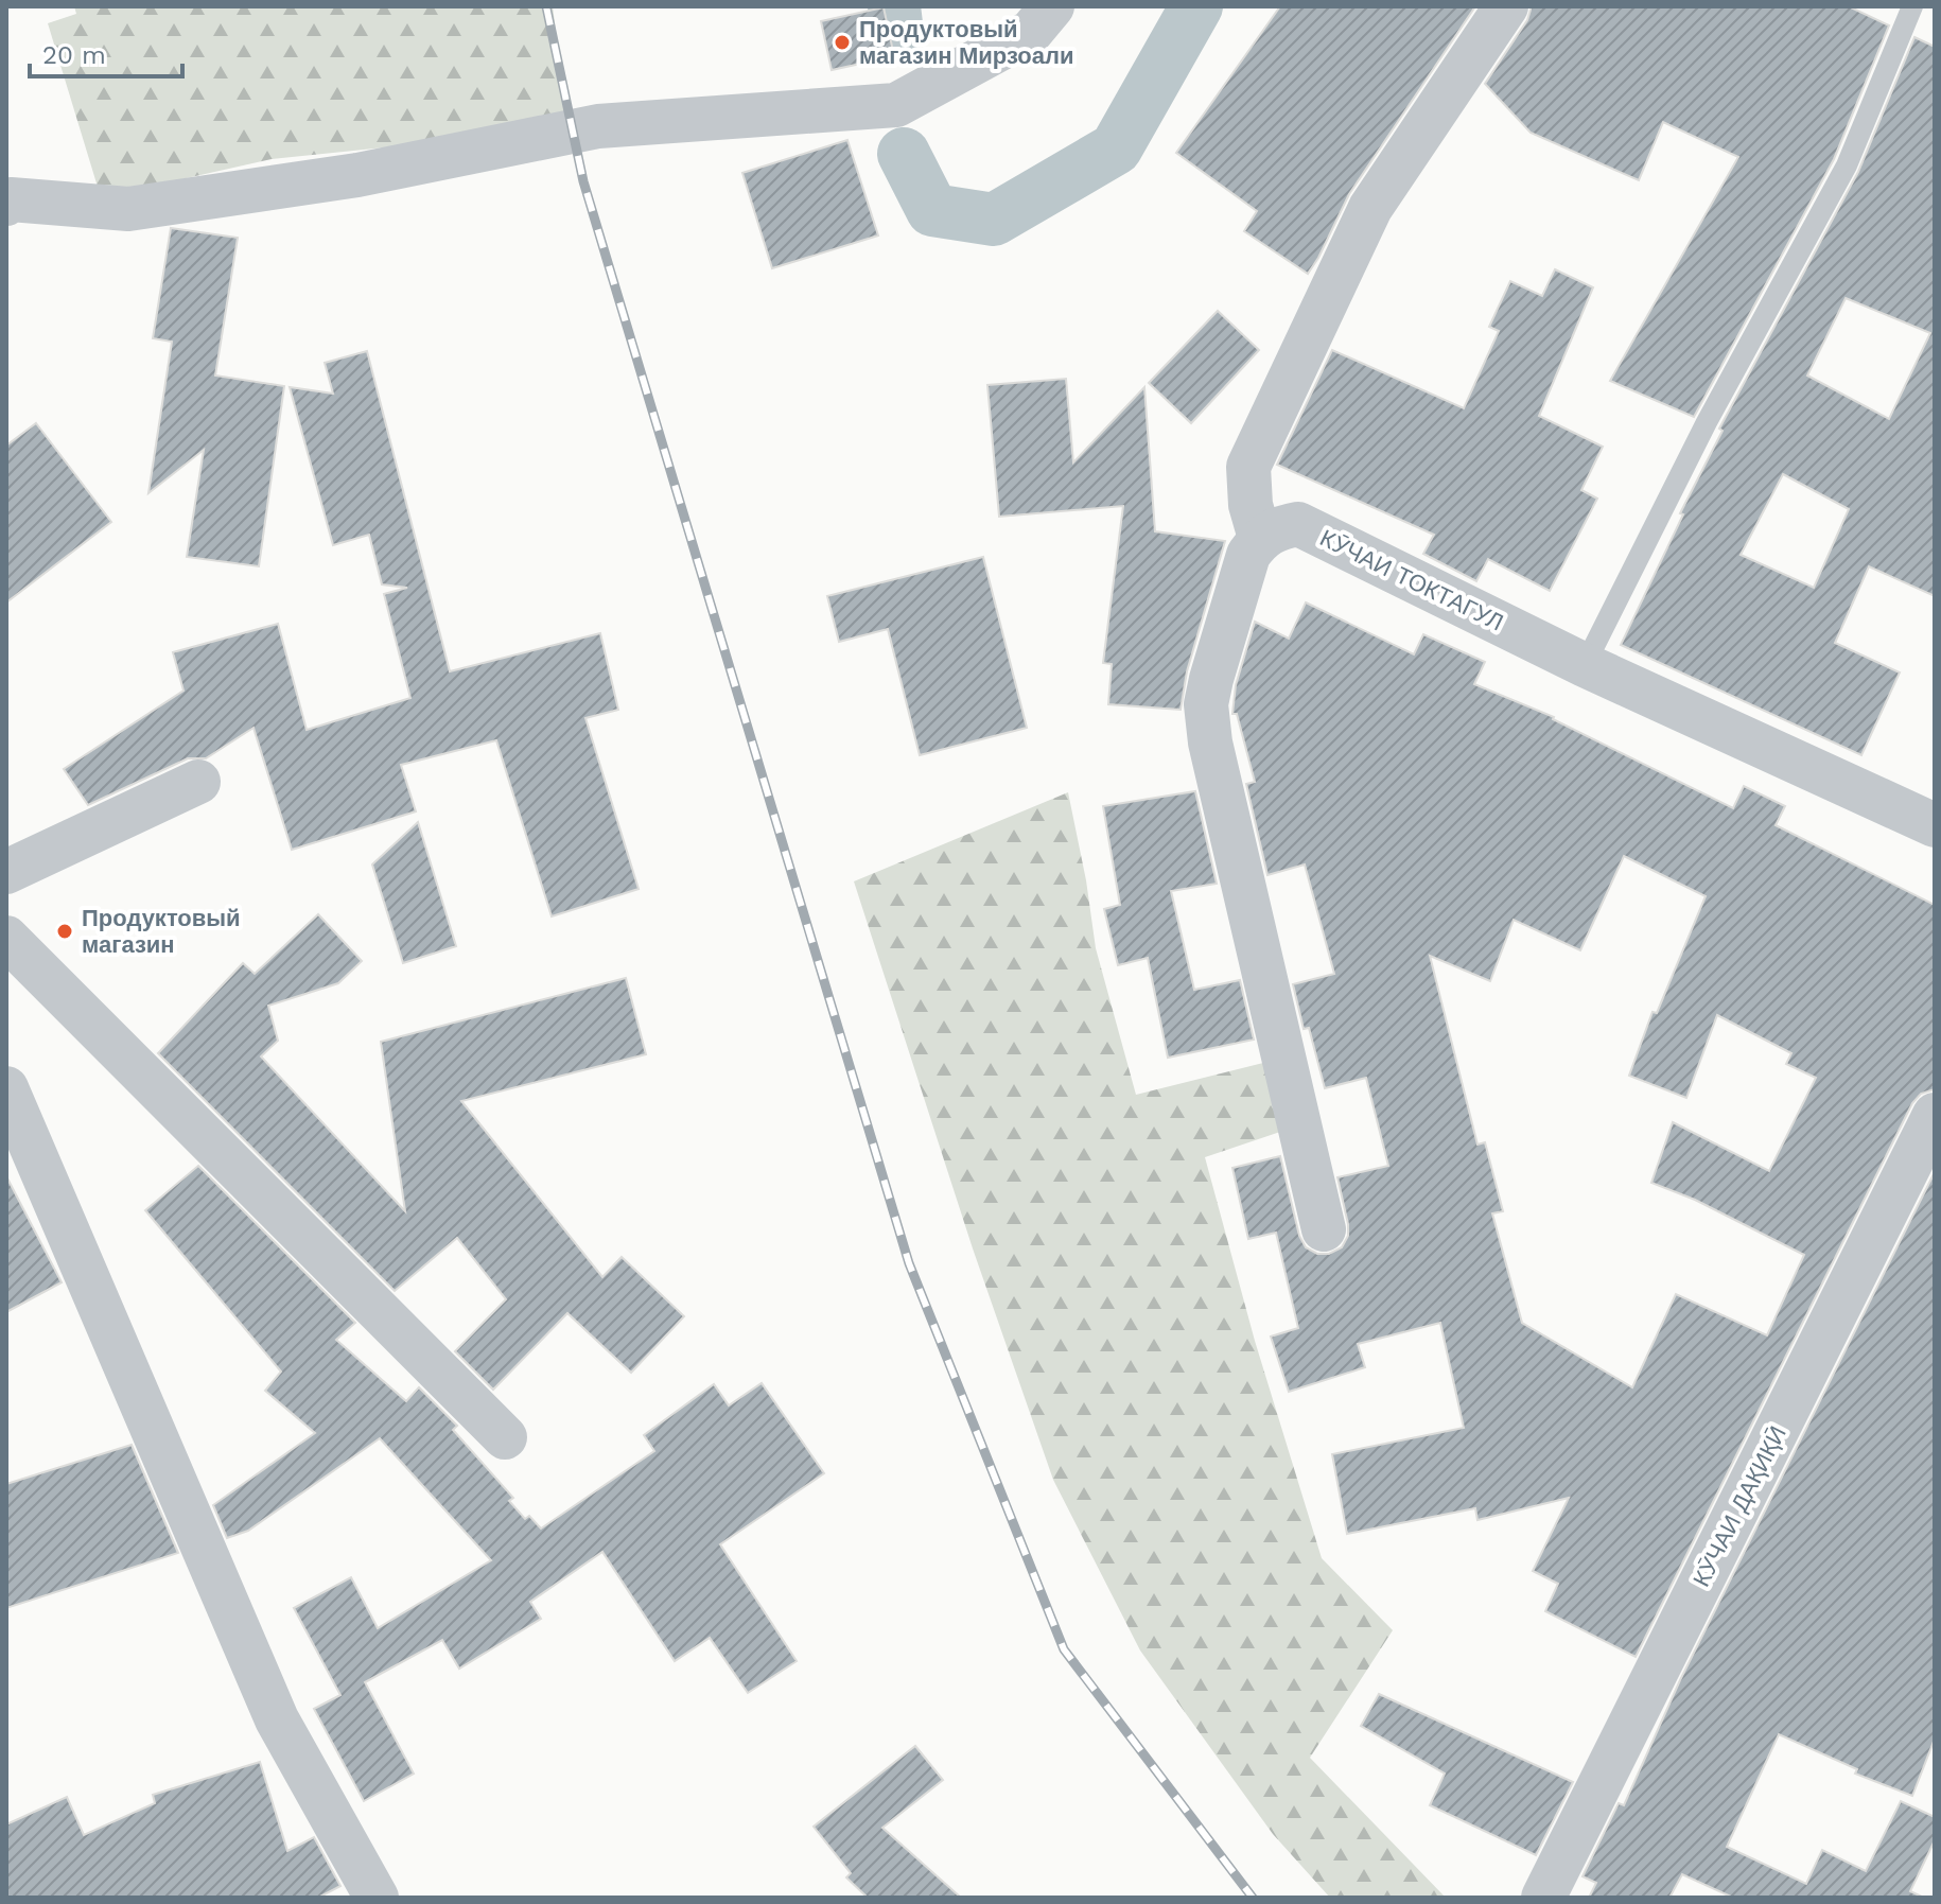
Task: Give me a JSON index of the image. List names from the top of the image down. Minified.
{"streets":{"street":["КӮЧАИ ТОКТАГУЛ","КӮЧАИ ДАҚИҚӢ"]},"places":["Продуктовый магазин Мирзоали","Продуктовый магазин"],"scale_bar":"20 m"}
